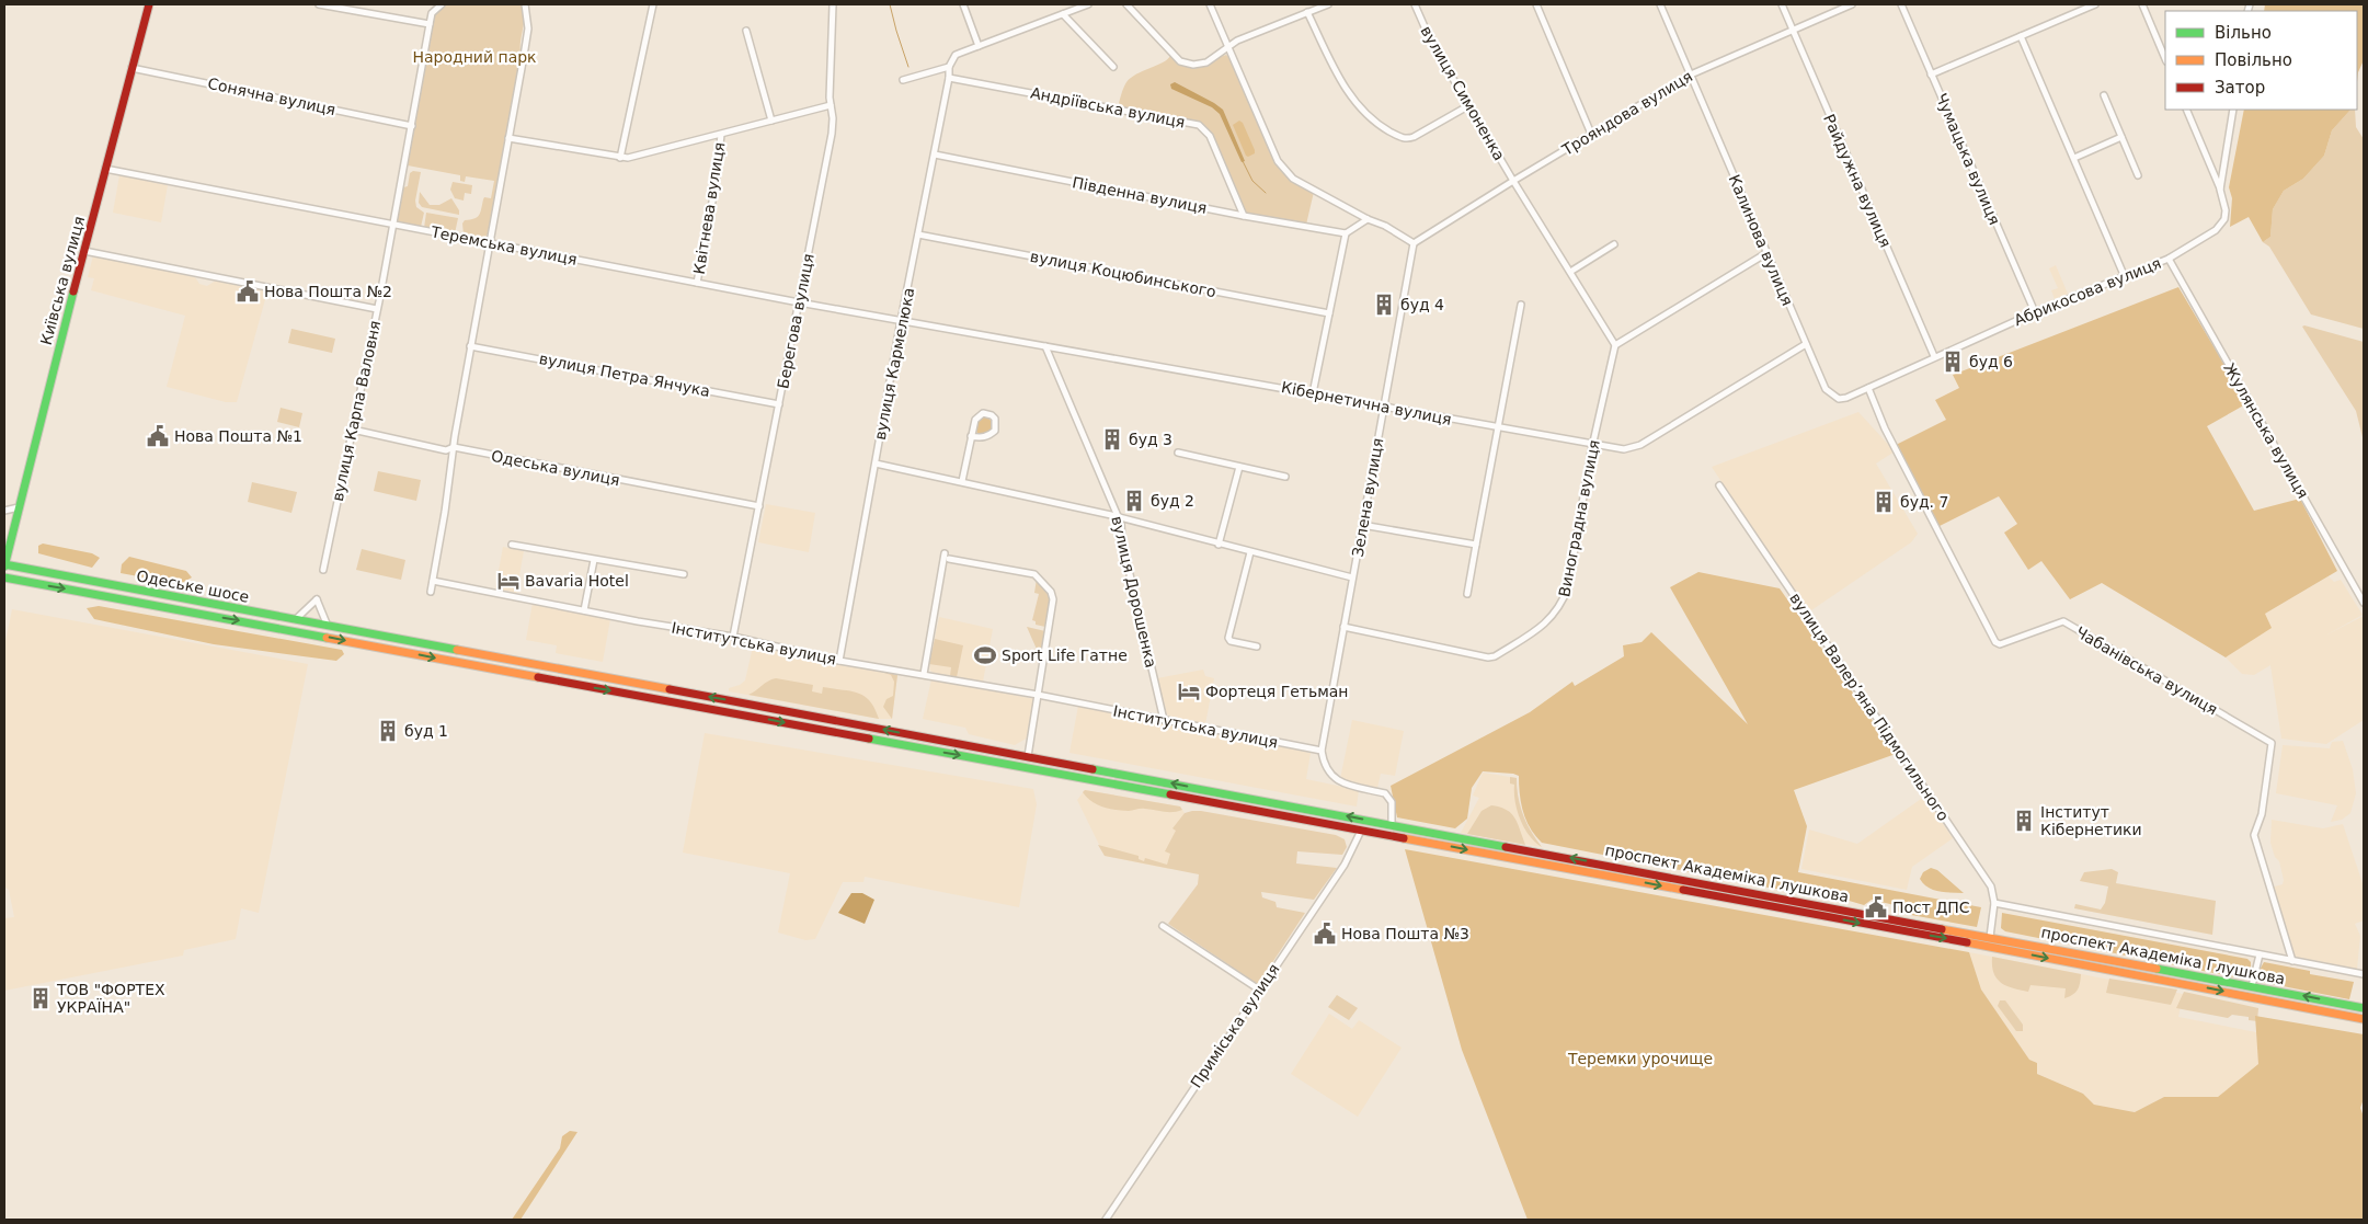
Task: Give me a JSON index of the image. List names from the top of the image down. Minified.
{"streets":{"main road":["Київська вулиця","Одеське шосе","проспект Академіка Глушкова"],"street":["вулиця Симоненка","Сонячна вулиця","Андріївська вулиця","Трояндова вулиця","Чумацька вулиця","Райдужна вулиця","Південна вулиця","Квітнева вулиця","Калинова вулиця","Теремська вулиця","вулиця Коцюбинського","Абрикосова вулиця","Берегова вулиця","вулиця Кармелюка","вулиця Петра Янчука","Кібернетична вулиця","вулиця Карпа Валовня","Жулянська вулиця","Одеська вулиця","Зелена вулиця","Виноградна вулиця","вулиця Дорошенка","Інститутська вулиця","Чабанівська вулиця","вулиця Валерʼяна Підмогильного","Приміська вулиця"]},"crossings":[["вулиця Симоненка","Трояндова вулиця"],["Сонячна вулиця","Київська вулиця"],["Сонячна вулиця","вулиця Карпа Валовня"],["Андріївська вулиця","Південна вулиця"],["Андріївська вулиця","вулиця Кармелюка"],["Трояндова вулиця","Райдужна вулиця"],["Трояндова вулиця","Калинова вулиця"],["Трояндова вулиця","Зелена вулиця"],["Чумацька вулиця","Абрикосова вулиця"],["Райдужна вулиця","Абрикосова вулиця"],["Південна вулиця","вулиця Кармелюка"],["Квітнева вулиця","Теремська вулиця"],["Калинова вулиця","Абрикосова вулиця"],["Калинова вулиця","Кібернетична вулиця"],["Теремська вулиця","Київська вулиця"],["Теремська вулиця","Берегова вулиця"],["Теремська вулиця","вулиця Кармелюка"],["Теремська вулиця","Кібернетична вулиця"],["Теремська вулиця","вулиця Карпа Валовня"],["вулиця Коцюбинського","вулиця Кармелюка"],["Київська вулиця","Одеське шосе"],["Абрикосова вулиця","Жулянська вулиця"],["Абрикосова вулиця","Чабанівська вулиця"],["Берегова вулиця","вулиця Петра Янчука"],["Берегова вулиця","Одеська вулиця"],["Берегова вулиця","Інститутська вулиця"],["вулиця Кармелюка","Кібернетична вулиця"],["вулиця Кармелюка","Інститутська вулиця"],["Кібернетична вулиця","Зелена вулиця"],["Кібернетична вулиця","Виноградна вулиця"],["Кібернетична вулиця","вулиця Дорошенка"],["вулиця Карпа Валовня","Одеська вулиця"],["Зелена вулиця","Виноградна вулиця"],["Зелена вулиця","Інститутська вулиця"],["Одеське шосе","проспект Академіка Глушкова"],["Одеське шосе","Приміська вулиця"],["вулиця Дорошенка","Інститутська вулиця"],["Чабанівська вулиця","проспект Академіка Глушкова"],["вулиця Валерʼяна Підмогильного","проспект Академіка Глушкова"],["проспект Академіка Глушкова","Приміська вулиця"]],"parks":["Народний парк","Теремки урочище"],"places":{"public building":["Нова Пошта №2","Нова Пошта №1","Пост ДПС","Нова Пошта №3"],"building":["буд 4","буд 6","буд 3","буд 2","буд. 7","буд 1","Інститут Кібернетики","ТОВ \"ФОРТЕХ УКРАЇНА\""],"hotel":["Bavaria Hotel","Фортеця Гетьман"],"sports":["Sport Life Гатне"]},"legend":["Вільно","Повільно","Затор"]}
